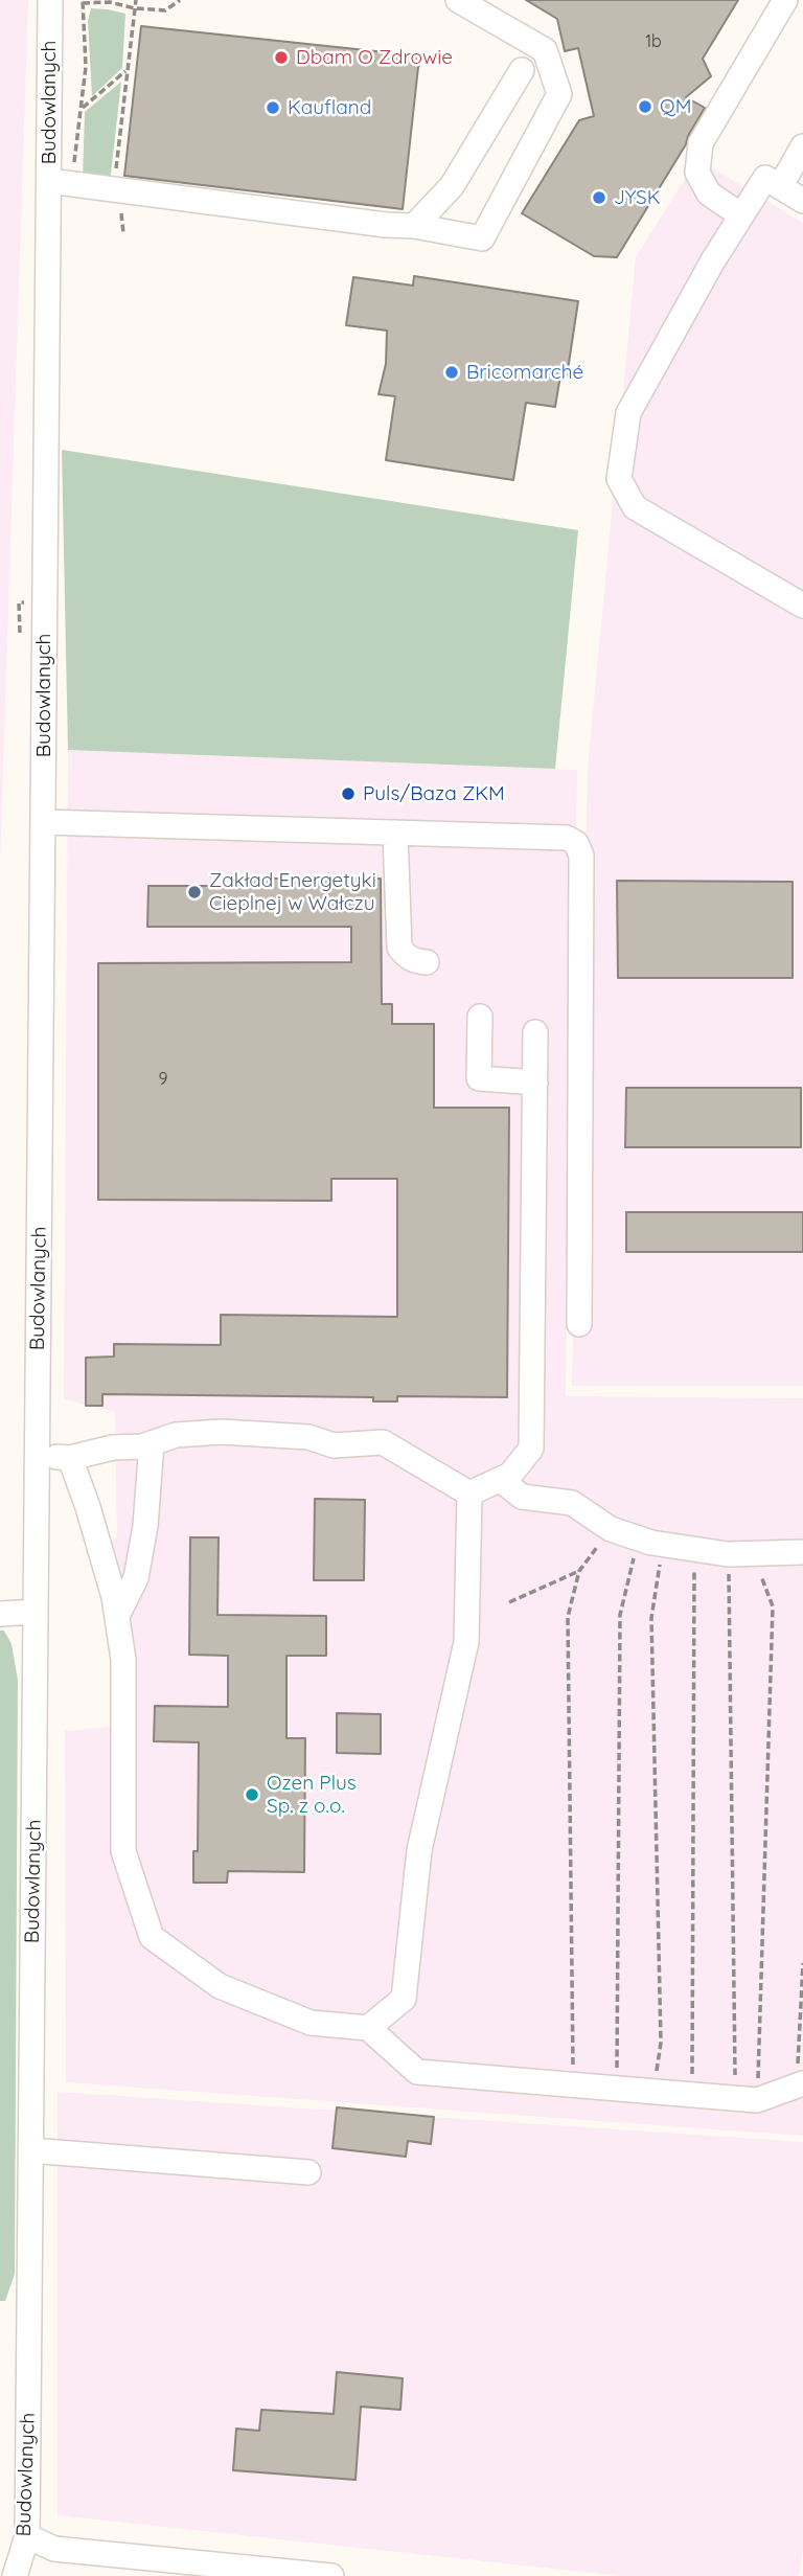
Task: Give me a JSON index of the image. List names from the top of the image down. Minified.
{"streets":{"street":["Budowlanych"]},"places":["Dbam O Zdrowie","QM","Kaufland","JYSK","Bricomarché","Puls/Baza ZKM","Zakład Energetyki Cieplnej w Wałczu","Ozen Plus Sp. z o.o."],"house_numbers":["1b","9"]}
